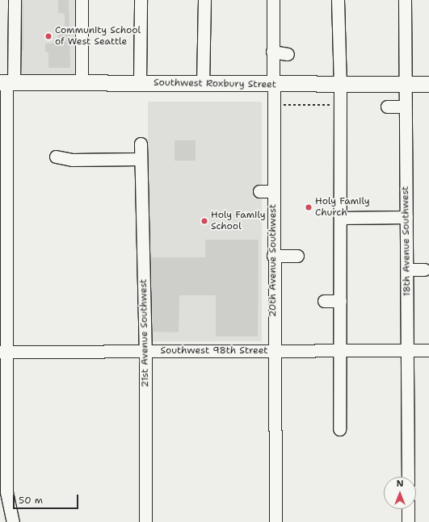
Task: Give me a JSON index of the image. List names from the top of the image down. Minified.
{"streets":{"main road":["Southwest Roxbury Street"],"street":["18th Avenue Southwest","20th Avenue Southwest","21st Avenue Southwest","Southwest 98th Street"]},"crossings":[["Southwest Roxbury Street","18th Avenue Southwest"],["Southwest Roxbury Street","20th Avenue Southwest"],["18th Avenue Southwest","Southwest 98th Street"],["20th Avenue Southwest","Southwest 98th Street"],["21st Avenue Southwest","Southwest 98th Street"]],"places":["Community School of West Seattle","Holy Family Church","Holy Family School"],"scale_bar":"50 m","north":"top"}
